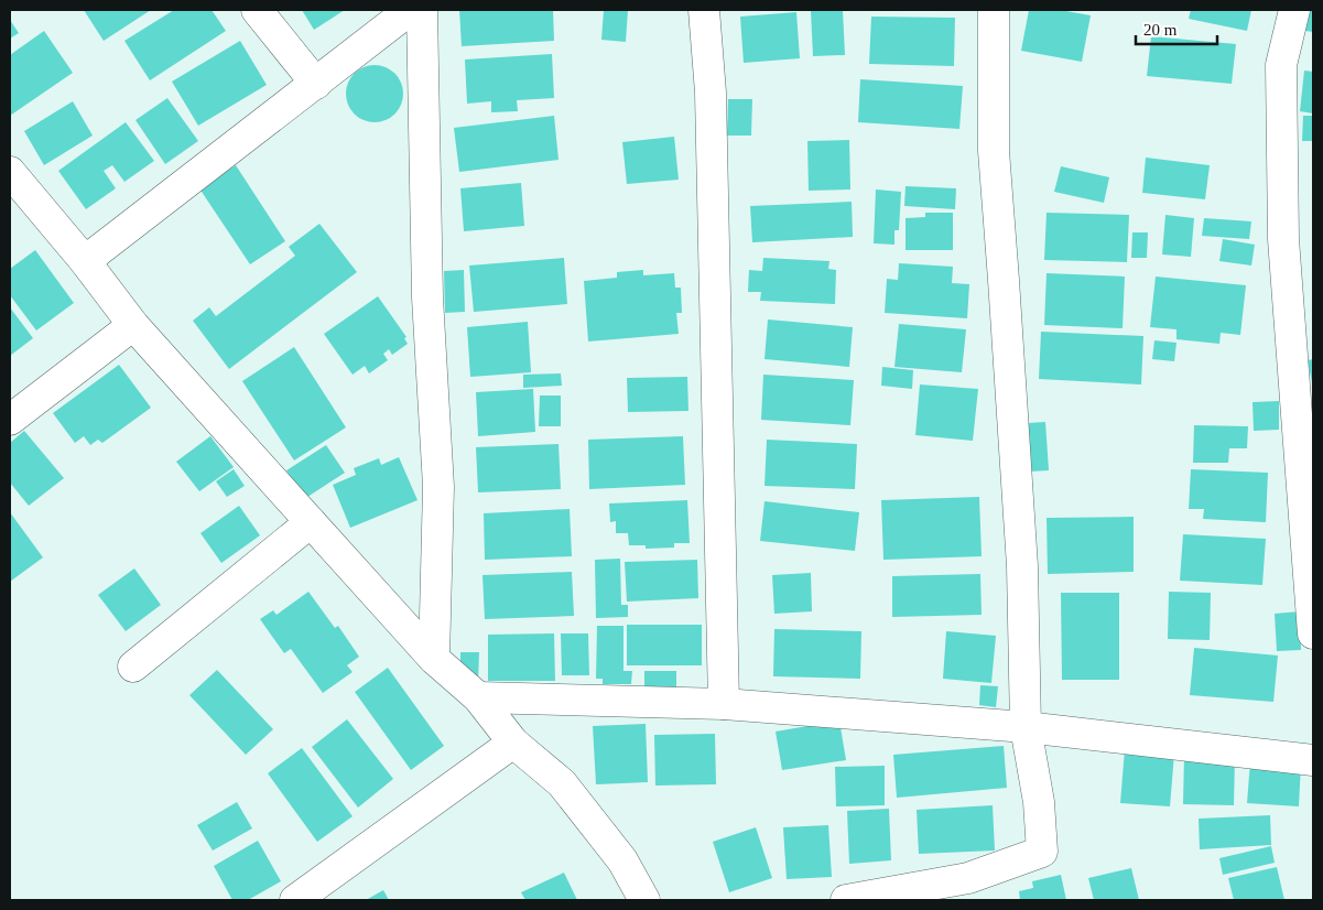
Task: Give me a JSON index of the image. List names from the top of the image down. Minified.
{"scale_bar":"20 m"}
